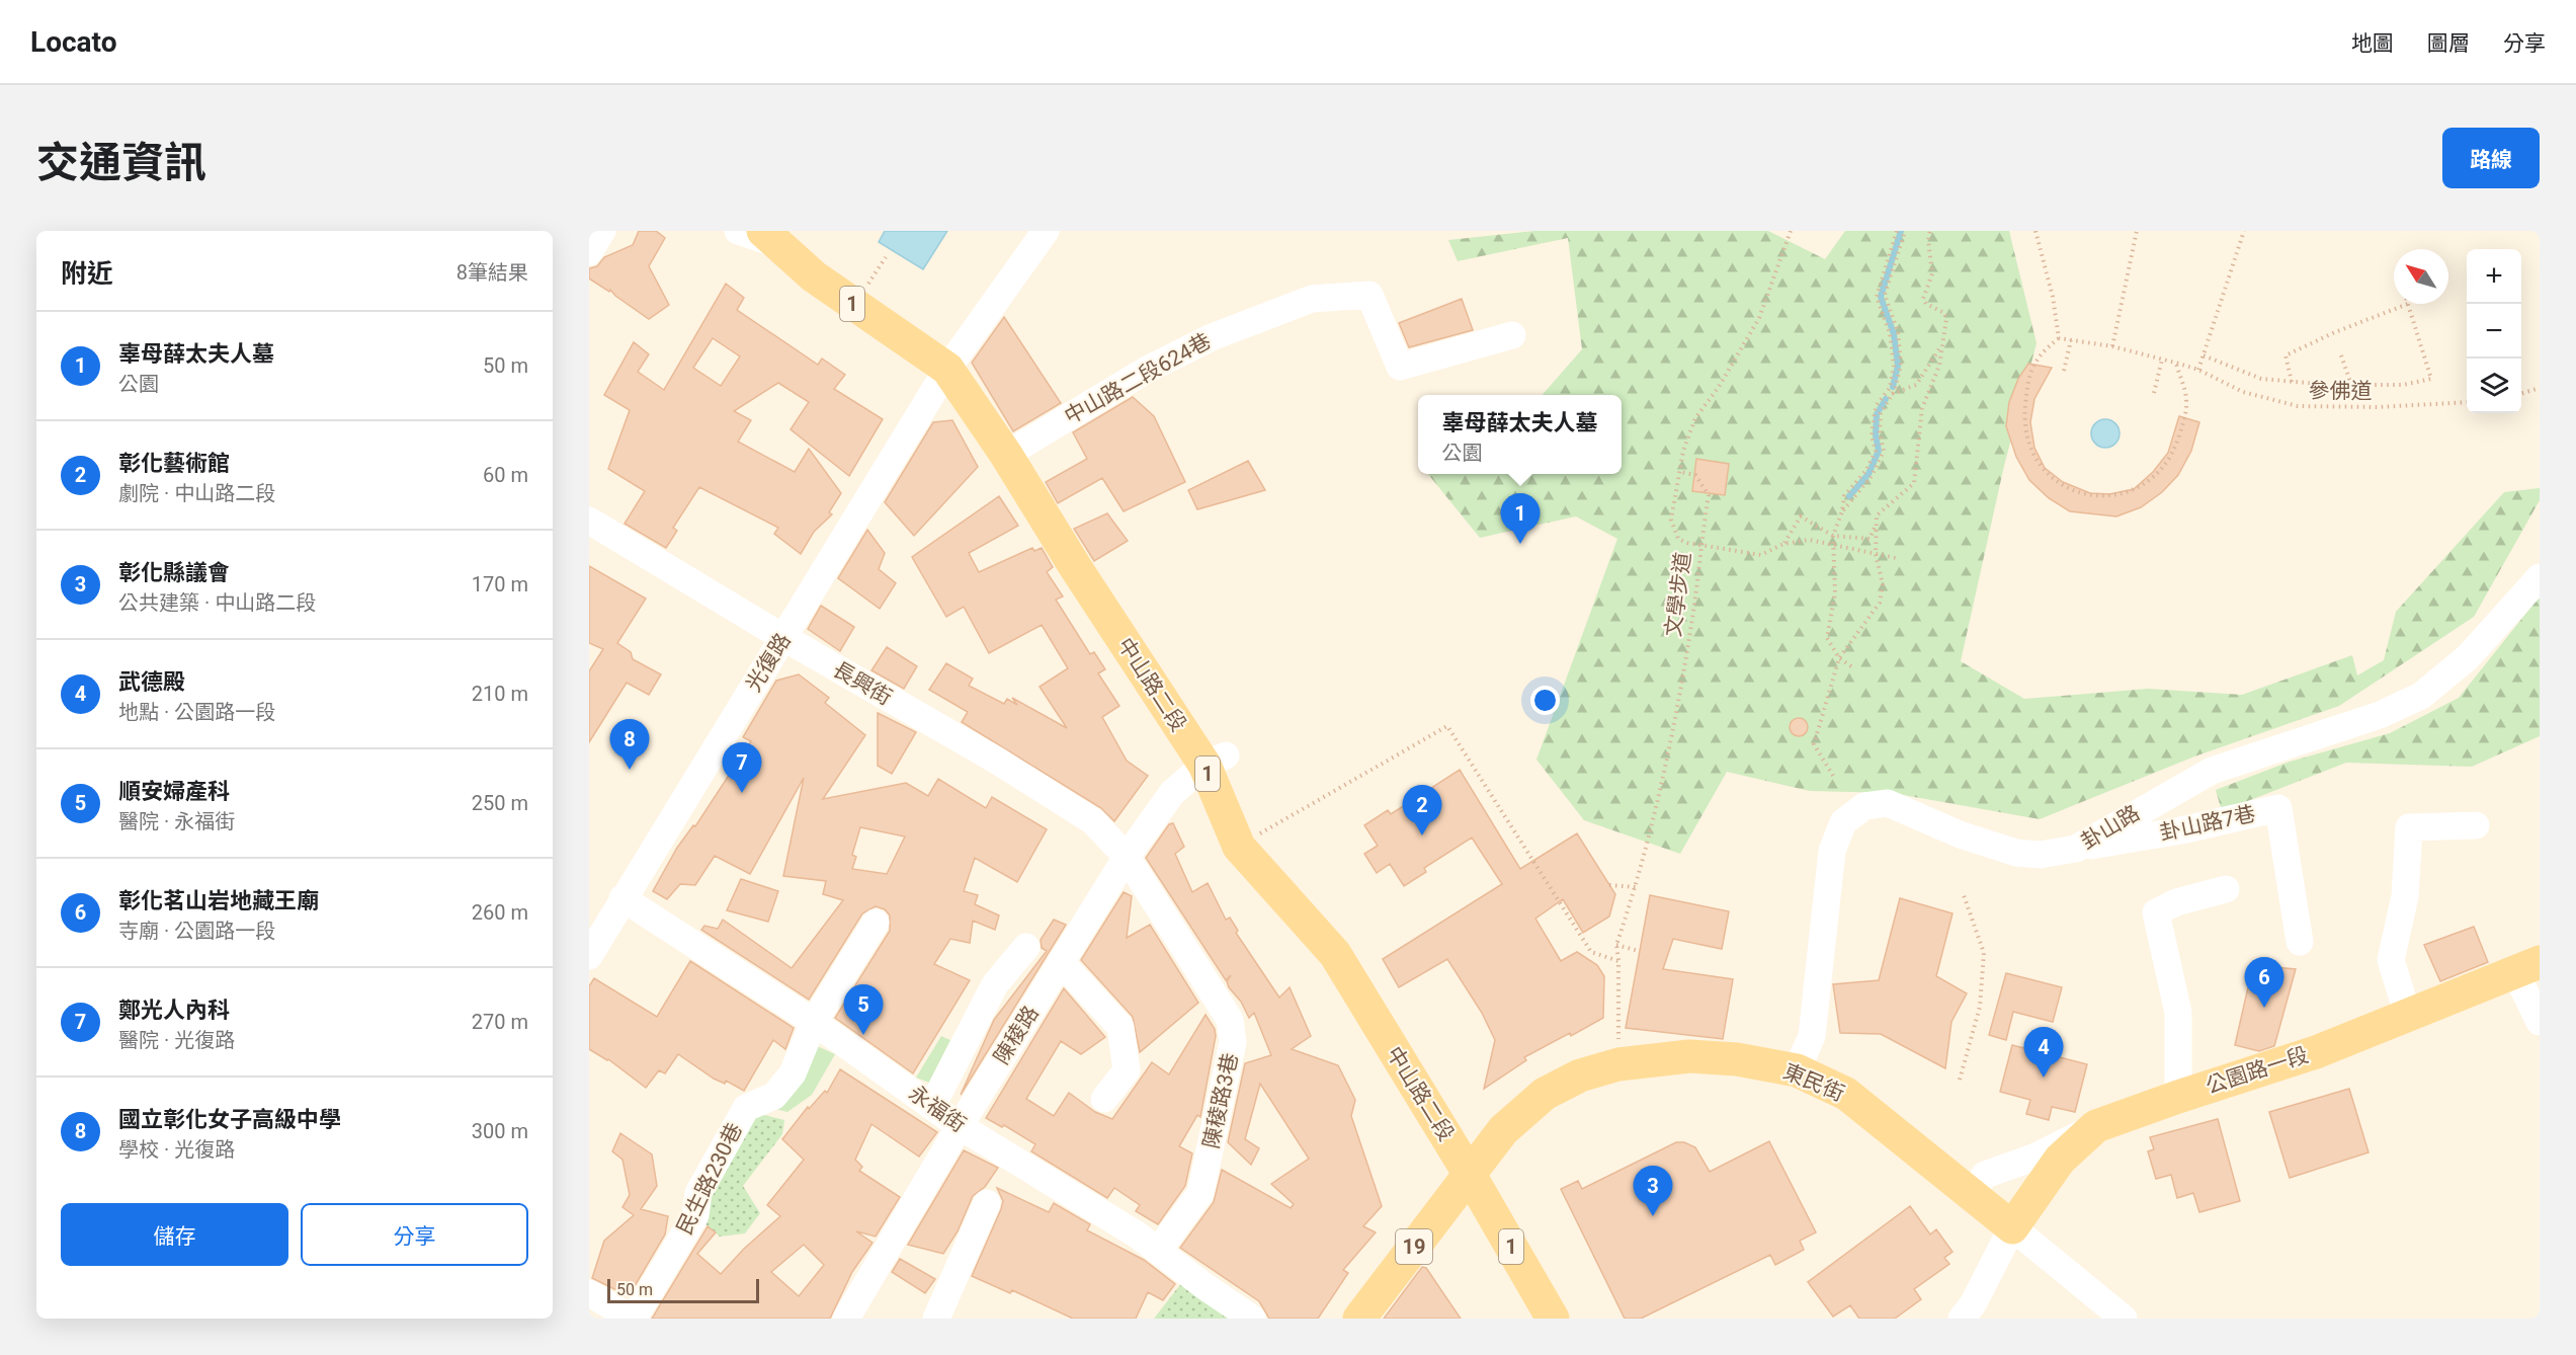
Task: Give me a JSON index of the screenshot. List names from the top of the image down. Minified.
{"streets":{"main road":["1","中山路二段","公園路一段","東民街","19"],"street":["中山路二段624巷","光復路","長興街","卦山路7巷","卦山路","陳稜路","陳稜路3巷","永福街","民生路230巷"],"path":["參佛道","文學步道"]},"crossings":[["中山路二段624巷","中山路二段"],["文學步道","東民街"],["光復路","長興街"],["光復路","中山路二段"],["光復路","永福街"],["長興街","陳稜路"],["長興街","陳稜路3巷"],["中山路二段","陳稜路"],["中山路二段","東民街"],["中山路二段","19"],["卦山路7巷","卦山路"],["卦山路","東民街"],["陳稜路","陳稜路3巷"],["陳稜路","永福街"],["公園路一段","東民街"],["東民街","19"],["陳稜路3巷","永福街"],["永福街","民生路230巷"]],"scale_bar":"50 m","north":"top left","page":{"header":"Locato","nav":["地圖","圖層","分享"],"title":"交通資訊","buttons":["路線",["儲存","分享"]],"heading":["附近","8筆結果"],"map_buttons":["+","−"],"list":[{"mark":"1","name":"辜母薛太夫人墓","note":"公園","value":"50 m"},{"mark":"2","name":"彰化藝術館","note":"劇院 · 中山路二段","value":"60 m"},{"mark":"3","name":"彰化縣議會","note":"公共建築 · 中山路二段","value":"170 m"},{"mark":"4","name":"武德殿","note":"地點 · 公園路一段","value":"210 m"},{"mark":"5","name":"順安婦產科","note":"醫院 · 永福街","value":"250 m"},{"mark":"6","name":"彰化茗山岩地藏王廟","note":"寺廟 · 公園路一段","value":"260 m"},{"mark":"7","name":"鄭光人內科","note":"醫院 · 光復路","value":"270 m"},{"mark":"8","name":"國立彰化女子高級中學","note":"學校 · 光復路","value":"300 m"}],"popup":["辜母薛太夫人墓","公園"],"pins":["1","8","7","2","6","5","4","3"],"scale":"50 m"}}
